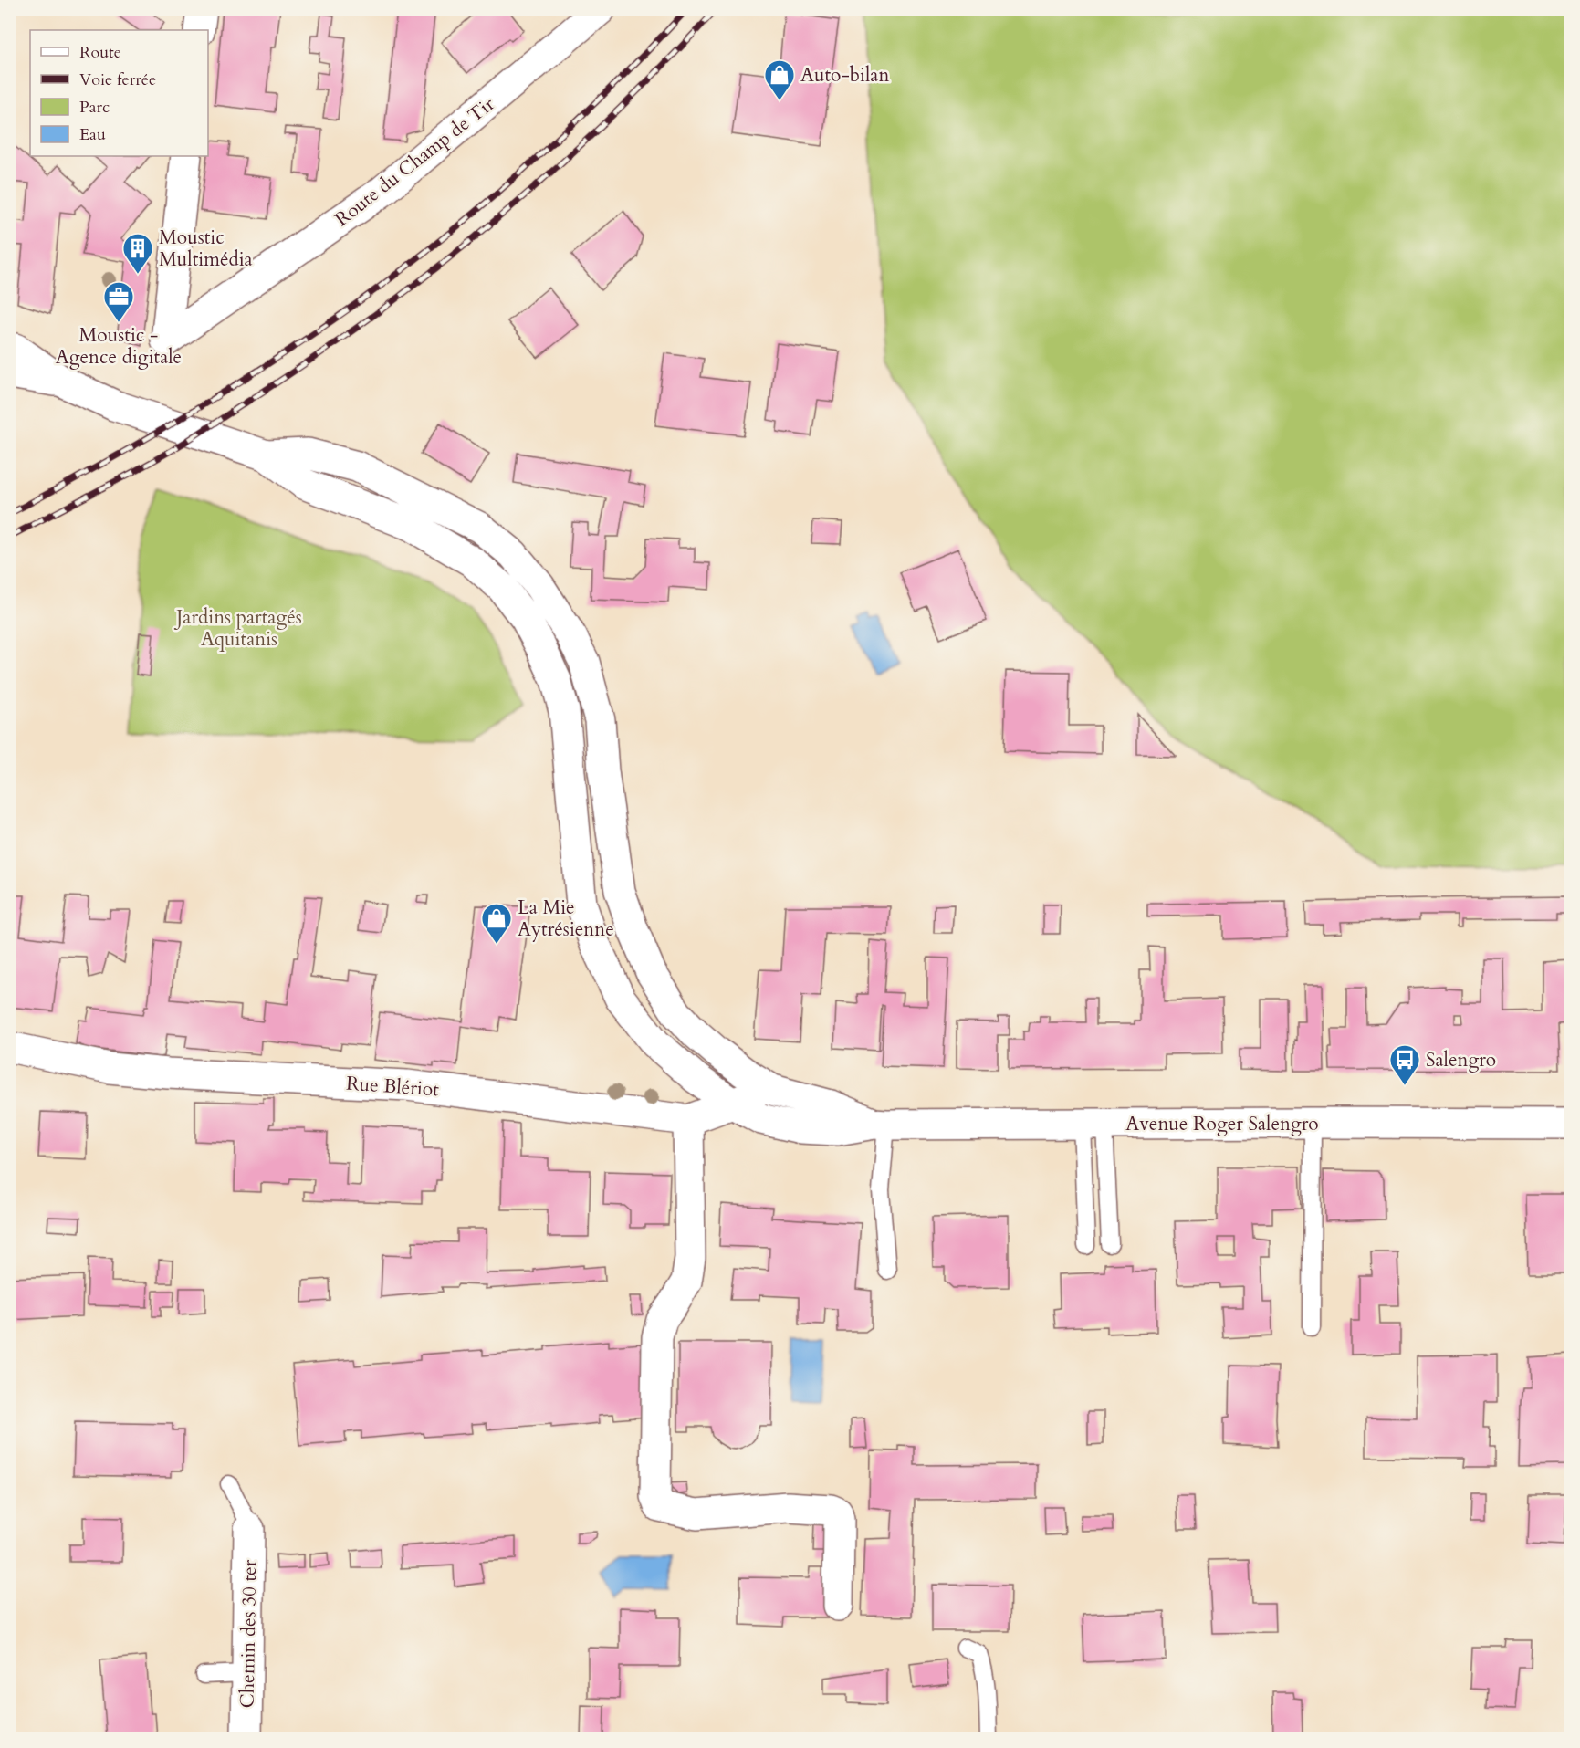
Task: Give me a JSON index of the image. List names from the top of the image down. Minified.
{"streets":{"main road":["Route du Champ de Tir","Rue Blériot","Avenue Roger Salengro","Chemin des 30 ter"]},"crossings":[["Rue Blériot","Avenue Roger Salengro"]],"parks":["Jardins partagés Aquitanis"],"places":{"shop":["Auto-bilan","La Mie Aytrésienne"],"building":["Moustic Multimédia"],"office":["Moustic - Agence digitale"],"bus stop":["Salengro"]},"legend":["Route","Voie ferrée","Parc","Eau"]}
